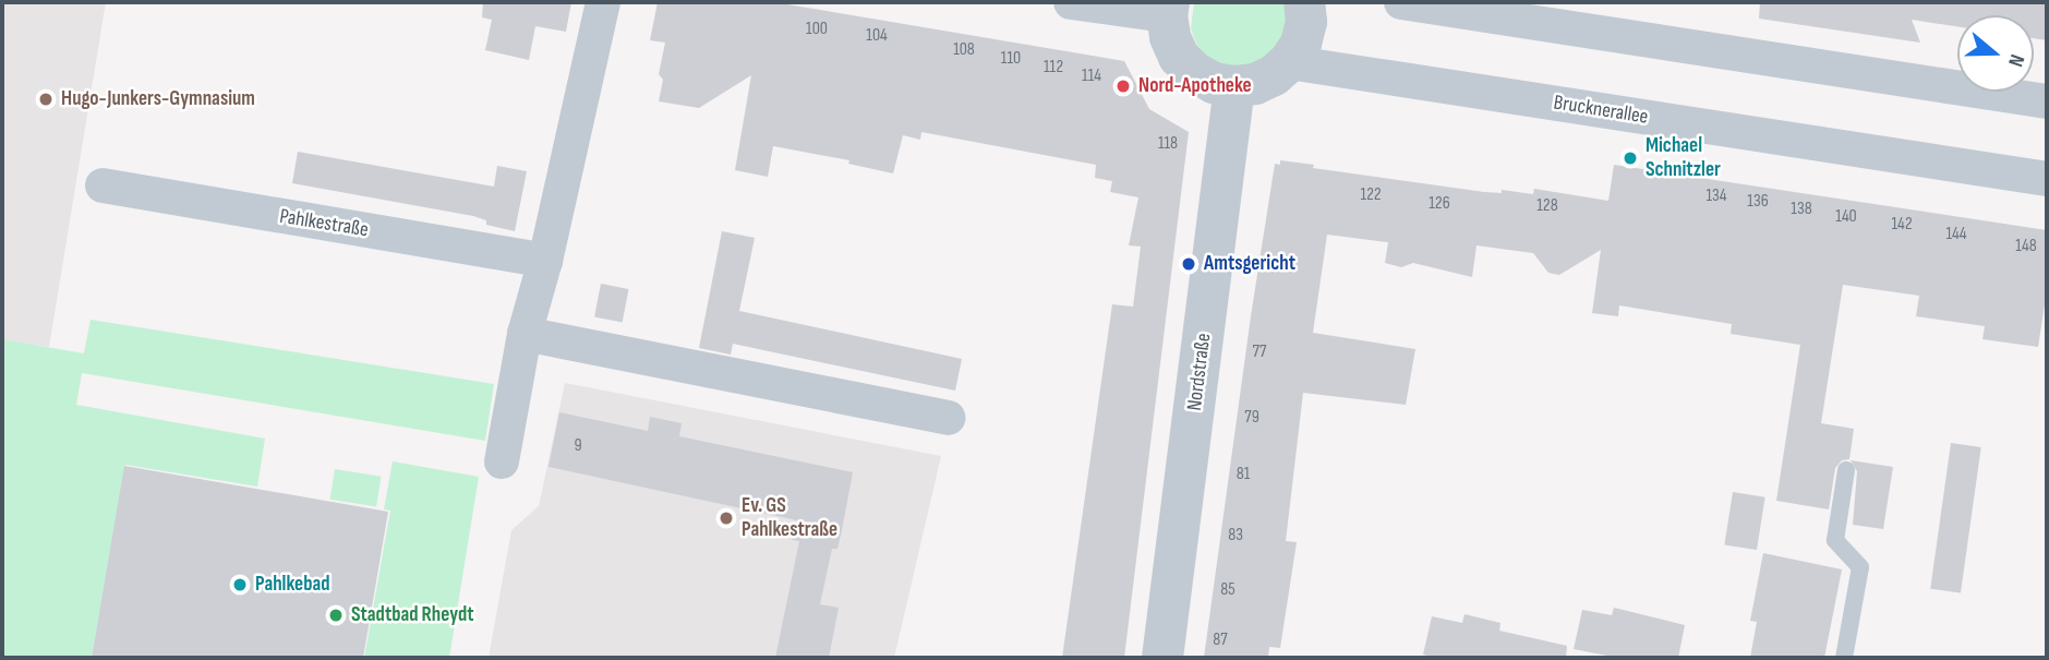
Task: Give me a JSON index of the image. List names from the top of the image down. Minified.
{"streets":{"street":["Brucknerallee","Pahlkestraße","Nordstraße"]},"places":["Nord-Apotheke","Hugo-Junkers-Gymnasium","Michael Schnitzler","Amtsgericht","Ev. GS Pahlkestraße","Pahlkebad","Stadtbad Rheydt"],"house_numbers":["100","104","108","110","112","114","118","122","134","136","126","128","138","140","142","144","148","77","79","9","81","83","85","87"],"north":"right"}
